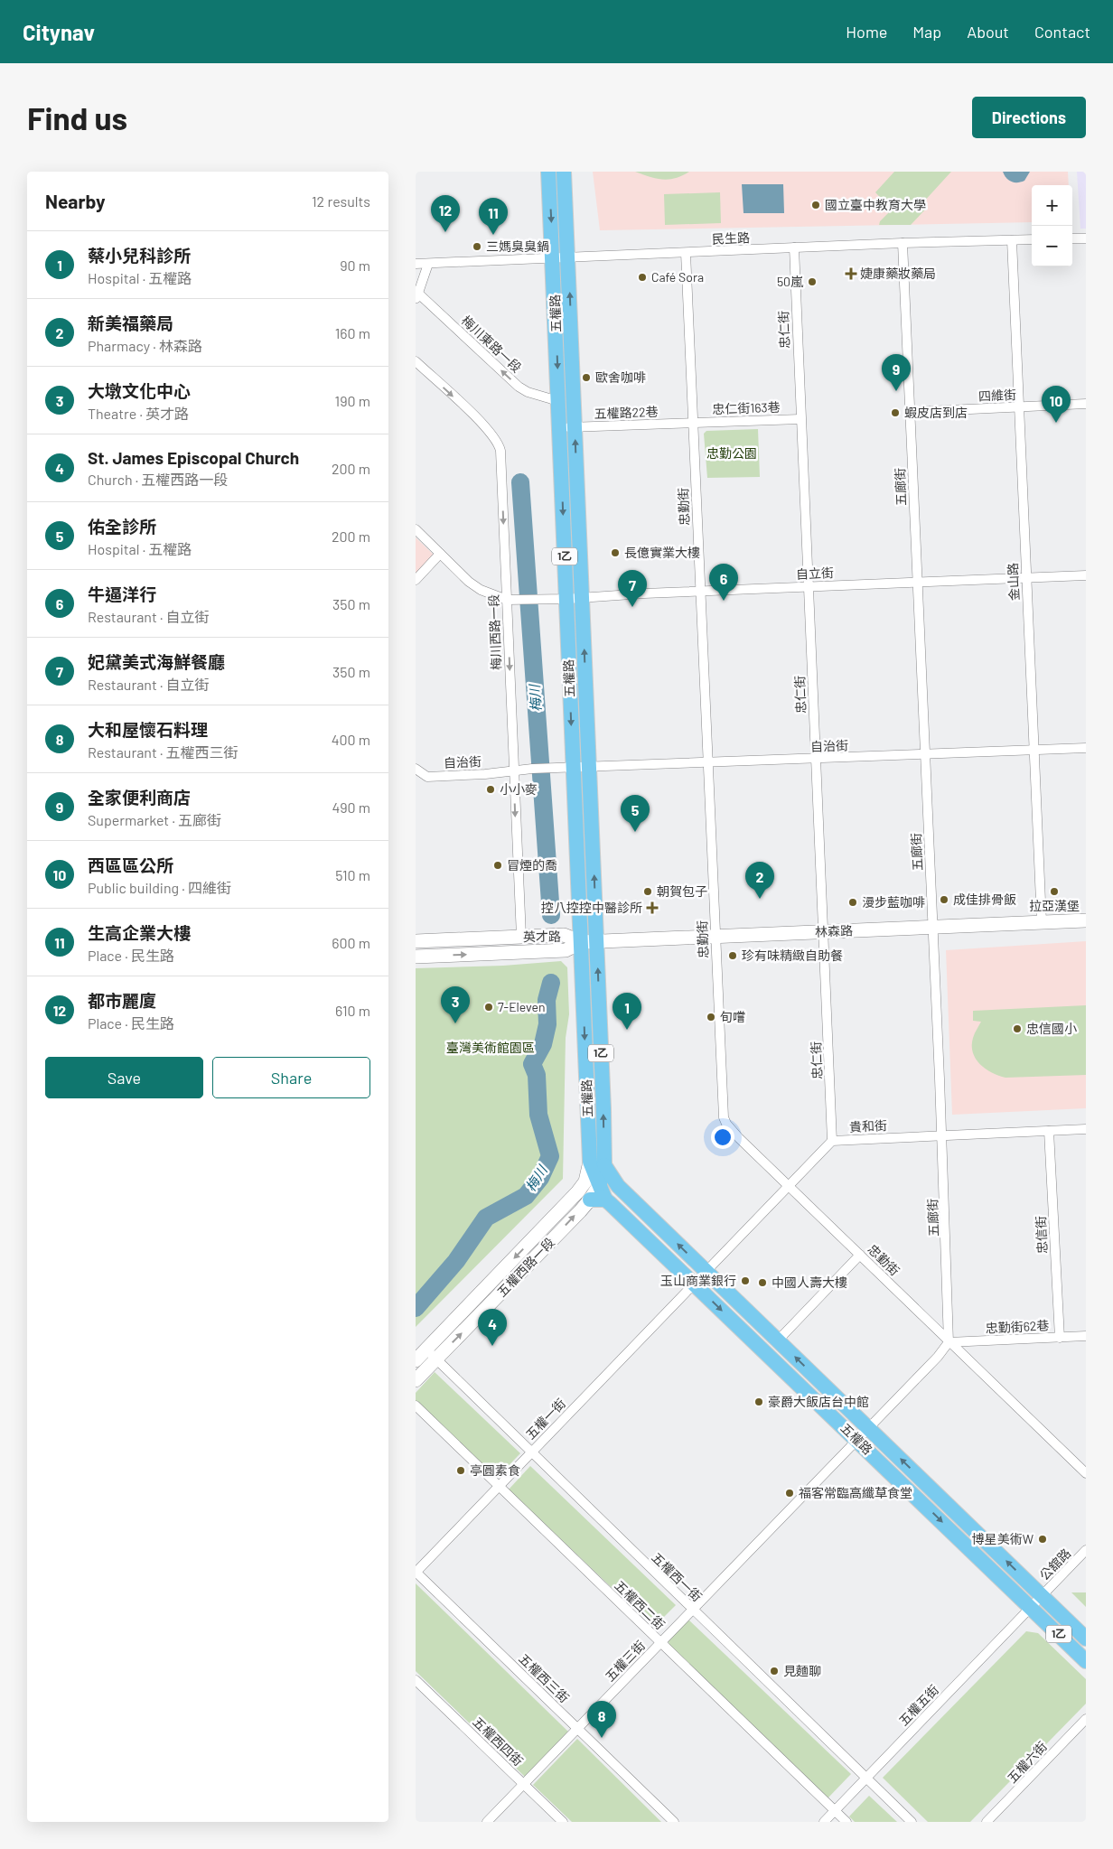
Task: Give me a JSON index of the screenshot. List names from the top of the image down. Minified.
{"streets":{"main road":["五權路","1乙","林森路","英才路","五權西路一段"],"street":["民生路","忠仁街","梅川東路一段","四維街","忠仁街163巷","五權路22巷","五廊街","忠勤街","自立街","金山路","梅川西路一段","自治街","貴和街","忠信街","忠勤街62巷","五權一街","公舘路","五權西一街","五權西二街","五權三街","五權西三街","五權五街","五權西四街","五權六街"]},"crossings":[["民生路","五權路"],["民生路","忠仁街"],["民生路","五廊街"],["民生路","忠勤街"],["民生路","金山路"],["五權路","梅川東路一段"],["五權路","五權路22巷"],["五權路","自立街"],["五權路","自治街"],["五權路","林森路"],["五權路","英才路"],["五權路","貴和街"],["五權路","五權西路一段"],["五權路","五權一街"],["五權路","公舘路"],["五權路","五權三街"],["五權路","五權五街"],["忠仁街","忠仁街163巷"],["忠仁街","自立街"],["忠仁街","自治街"],["忠仁街","林森路"],["忠仁街","貴和街"],["四維街","五廊街"],["四維街","金山路"],["忠仁街163巷","五權路22巷"],["忠仁街163巷","忠勤街"],["五權路22巷","忠勤街"],["五廊街","忠勤街"],["五廊街","自立街"],["五廊街","自治街"],["五廊街","林森路"],["五廊街","貴和街"],["五廊街","忠勤街62巷"],["忠勤街","自立街"],["忠勤街","自治街"],["忠勤街","林森路"],["忠勤街","貴和街"],["忠勤街","忠勤街62巷"],["自立街","金山路"],["自立街","梅川西路一段"],["金山路","自治街"],["金山路","林森路"],["梅川西路一段","自治街"],["梅川西路一段","英才路"],["林森路","英才路"],["貴和街","忠信街"],["貴和街","五權一街"],["忠信街","忠勤街62巷"],["五權西路一段","五權西一街"],["五權一街","五權西一街"],["五權一街","五權西二街"],["五權一街","五權西三街"],["公舘路","五權五街"],["五權西一街","五權三街"],["五權西一街","五權五街"],["五權西二街","五權三街"],["五權西二街","五權五街"],["五權三街","五權西三街"],["五權三街","五權西四街"]],"one_way":["梅川東路一段","梅川西路一段"],"water":["梅川"],"parks":["忠勤公園","臺灣美術館園區"],"places":{"other":["國立臺中教育大學","三媽臭臭鍋","Café Sora","50嵐","歐舍咖啡","蝦皮店到店","長億實業大樓","小小麥","冒煙的喬","朝賀包子","拉亞漢堡","成佳排骨飯","漫步藍咖啡","珍有味精緻自助餐","7-Eleven","旬嚐","忠信國小","玉山商業銀行","中國人壽大樓","豪爵大飯店台中館","亭圓素食","福客常臨高纖草食堂","博星美術W","見麵聊"],"health":["婕康藥妝藥局","控八控控中醫診所"]},"page":{"header":"Citynav","nav":["Home","Map","About","Contact"],"buttons":["Directions",["Save","Share"]],"title":"Find us","heading":["Nearby","12 results"],"map_buttons":["+","−"],"pins":["12","11","9","10","6","7","5","2","3","1","4","8"],"list":[{"mark":"1","name":"蔡小兒科診所","note":"Hospital · 五權路","value":"90 m"},{"mark":"2","name":"新美福藥局","note":"Pharmacy · 林森路","value":"160 m"},{"mark":"3","name":"大墩文化中心","note":"Theatre · 英才路","value":"190 m"},{"mark":"4","name":"St. James Episcopal Church","note":"Church · 五權西路一段","value":"200 m"},{"mark":"5","name":"佑全診所","note":"Hospital · 五權路","value":"200 m"},{"mark":"6","name":"牛逼洋行","note":"Restaurant · 自立街","value":"350 m"},{"mark":"7","name":"妃黛美式海鮮餐廳","note":"Restaurant · 自立街","value":"350 m"},{"mark":"8","name":"大和屋懷石料理","note":"Restaurant · 五權西三街","value":"400 m"},{"mark":"9","name":"全家便利商店","note":"Supermarket · 五廊街","value":"490 m"},{"mark":"10","name":"西區區公所","note":"Public building · 四維街","value":"510 m"},{"mark":"11","name":"生高企業大樓","note":"Place · 民生路","value":"600 m"},{"mark":"12","name":"都市麗廈","note":"Place · 民生路","value":"610 m"}]}}
